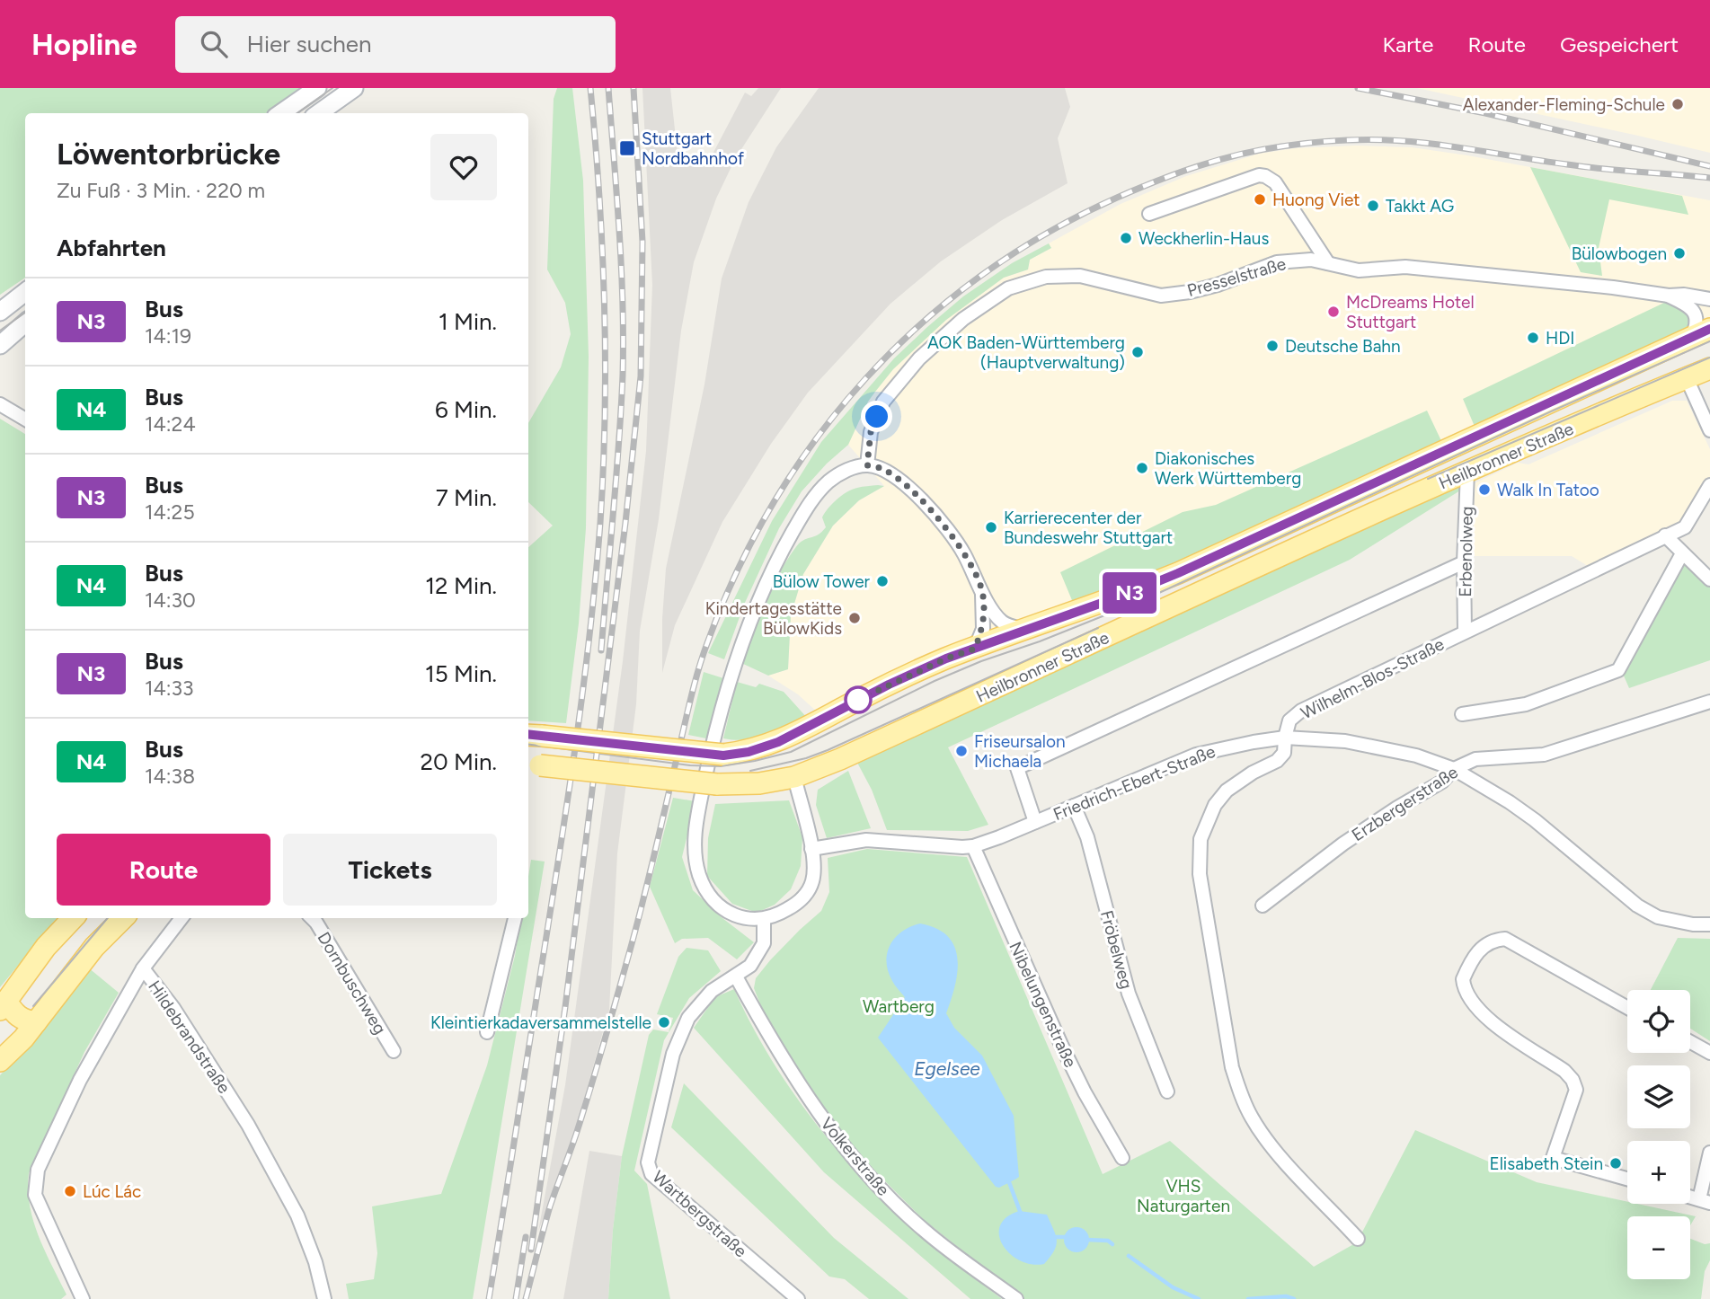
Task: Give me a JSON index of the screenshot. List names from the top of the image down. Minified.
{"streets":{"main road":["Heilbronner Straße"],"street":["Presselstraße","Erbenolweg","Wilhelm-Blos-Straße","Friedrich-Ebert-Straße","Erzbergerstraße","Fröbelweg","Dornbuschweg","Nibelungenstraße","Hildebrandstraße","Volkerstraße","Wartbergstraße"]},"crossings":[["Presselstraße","Heilbronner Straße"],["Heilbronner Straße","Erbenolweg"],["Erbenolweg","Wilhelm-Blos-Straße"],["Wilhelm-Blos-Straße","Friedrich-Ebert-Straße"],["Friedrich-Ebert-Straße","Erzbergerstraße"],["Friedrich-Ebert-Straße","Fröbelweg"],["Friedrich-Ebert-Straße","Nibelungenstraße"],["Volkerstraße","Wartbergstraße"]],"water":["Egelsee"],"parks":["Wartberg","VHS Naturgarten"],"places":{"other":["Alexander-Fleming-Schule","Huong Viet","Takkt AG","Weckherlin-Haus","Bülowbogen","McDreams Hotel Stuttgart","HDI","Deutsche Bahn","AOK Baden-Württemberg (Hauptverwaltung)","Diakonisches Werk Württemberg","Walk In Tatoo","Karrierecenter der Bundeswehr Stuttgart","Bülow Tower","Kindertagesstätte BülowKids","Friseursalon Michaela","Kleintierkadaversammelstelle","Elisabeth Stein","Lúc Lác"],"transit":["Stuttgart Nordbahnhof"]},"lines":["bus line N3"],"page":{"header":"Hopline","search":"Hier suchen","nav":["Karte","Route","Gespeichert"],"on_map":"N3","heading":[["Löwentorbrücke","Zu Fuß · 3 Min. · 220 m"],"Abfahrten"],"list":[{"mark":"N3","name":"Bus","note":"14:19","value":"1 Min."},{"mark":"N4","name":"Bus","note":"14:24","value":"6 Min."},{"mark":"N3","name":"Bus","note":"14:25","value":"7 Min."},{"mark":"N4","name":"Bus","note":"14:30","value":"12 Min."},{"mark":"N3","name":"Bus","note":"14:33","value":"15 Min."},{"mark":"N4","name":"Bus","note":"14:38","value":"20 Min."}],"buttons":["Route","Tickets"],"map_buttons":["+","−"]}}
